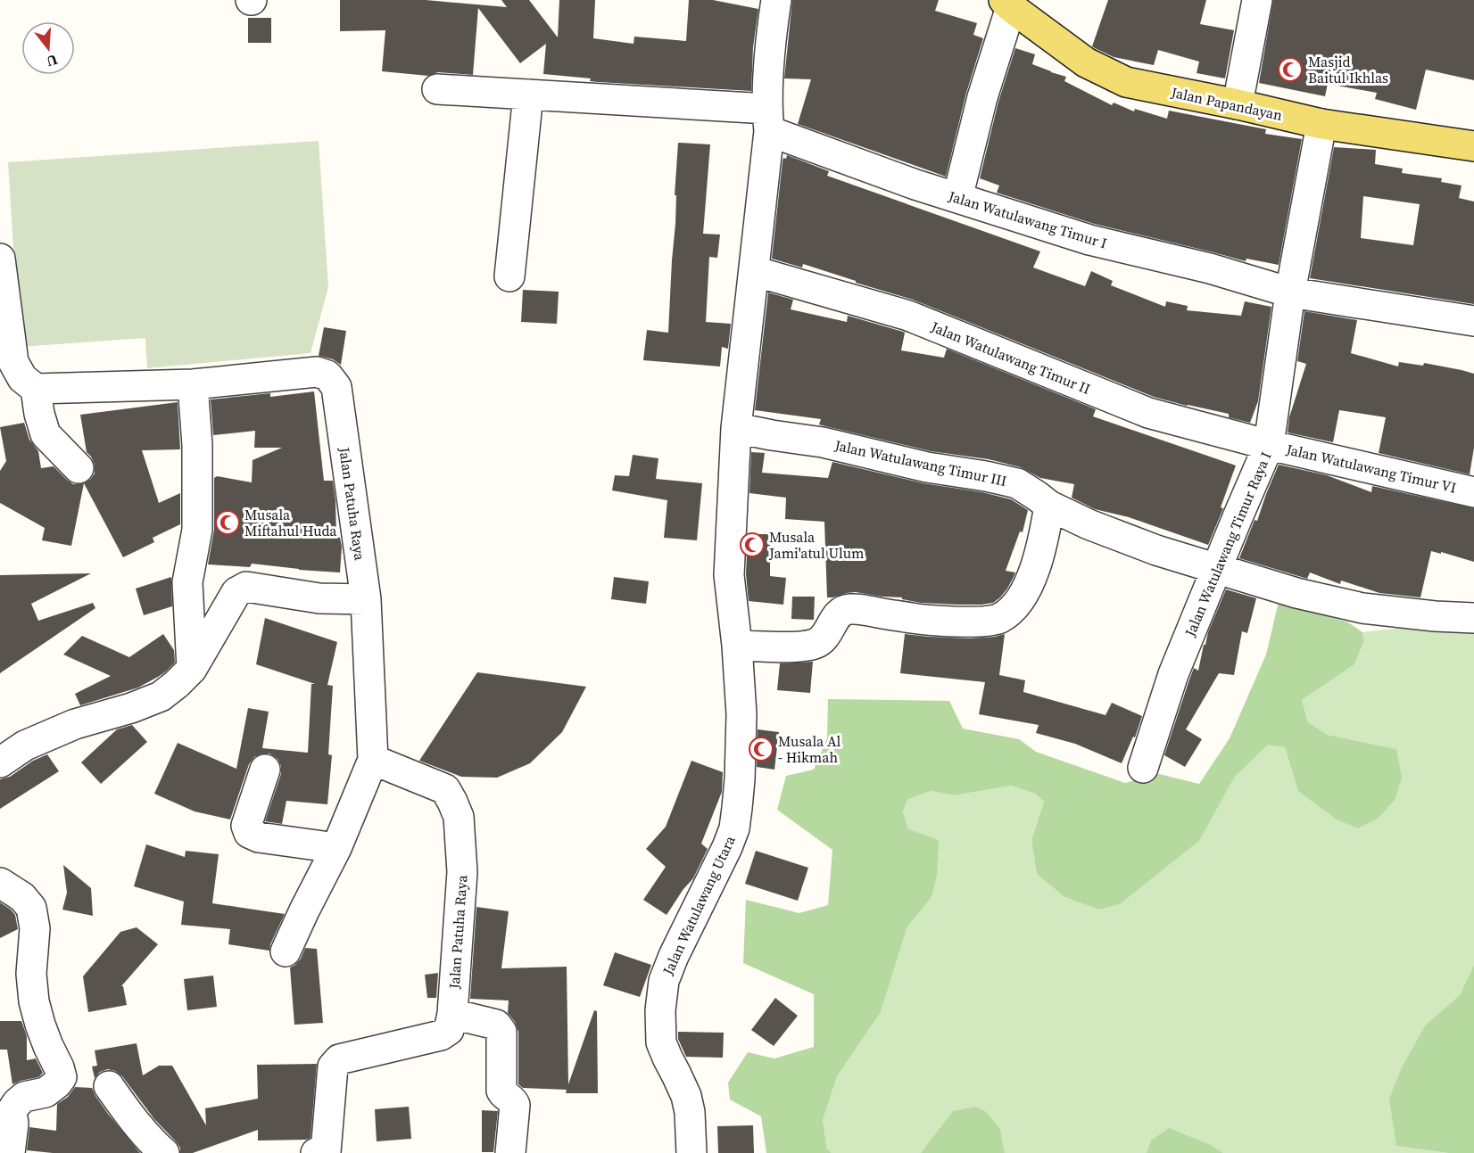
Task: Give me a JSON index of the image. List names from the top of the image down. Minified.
{"streets":{"main road":["Jalan Papandayan"],"street":["Jalan Watulawang Timur I","Jalan Watulawang Timur II","Jalan Watulawang Timur III","Jalan Watulawang Timur VI","Jalan Patuha Raya","Jalan Watulawang Timur Raya I","Jalan Watulawang Utara"]},"crossings":[["Jalan Papandayan","Jalan Watulawang Timur Raya I"],["Jalan Watulawang Timur I","Jalan Watulawang Timur Raya I"],["Jalan Watulawang Timur I","Jalan Watulawang Utara"],["Jalan Watulawang Timur II","Jalan Watulawang Timur VI"],["Jalan Watulawang Timur II","Jalan Watulawang Timur Raya I"],["Jalan Watulawang Timur II","Jalan Watulawang Utara"],["Jalan Watulawang Timur III","Jalan Watulawang Timur Raya I"],["Jalan Watulawang Timur III","Jalan Watulawang Utara"],["Jalan Watulawang Timur VI","Jalan Watulawang Timur Raya I"]],"places":{"mosque":["Masjid Baitul Ikhlas","Musala Miftahul Huda","Musala Jami'atul Ulum","Musala Al - Hikmah"]},"north":"bottom"}
